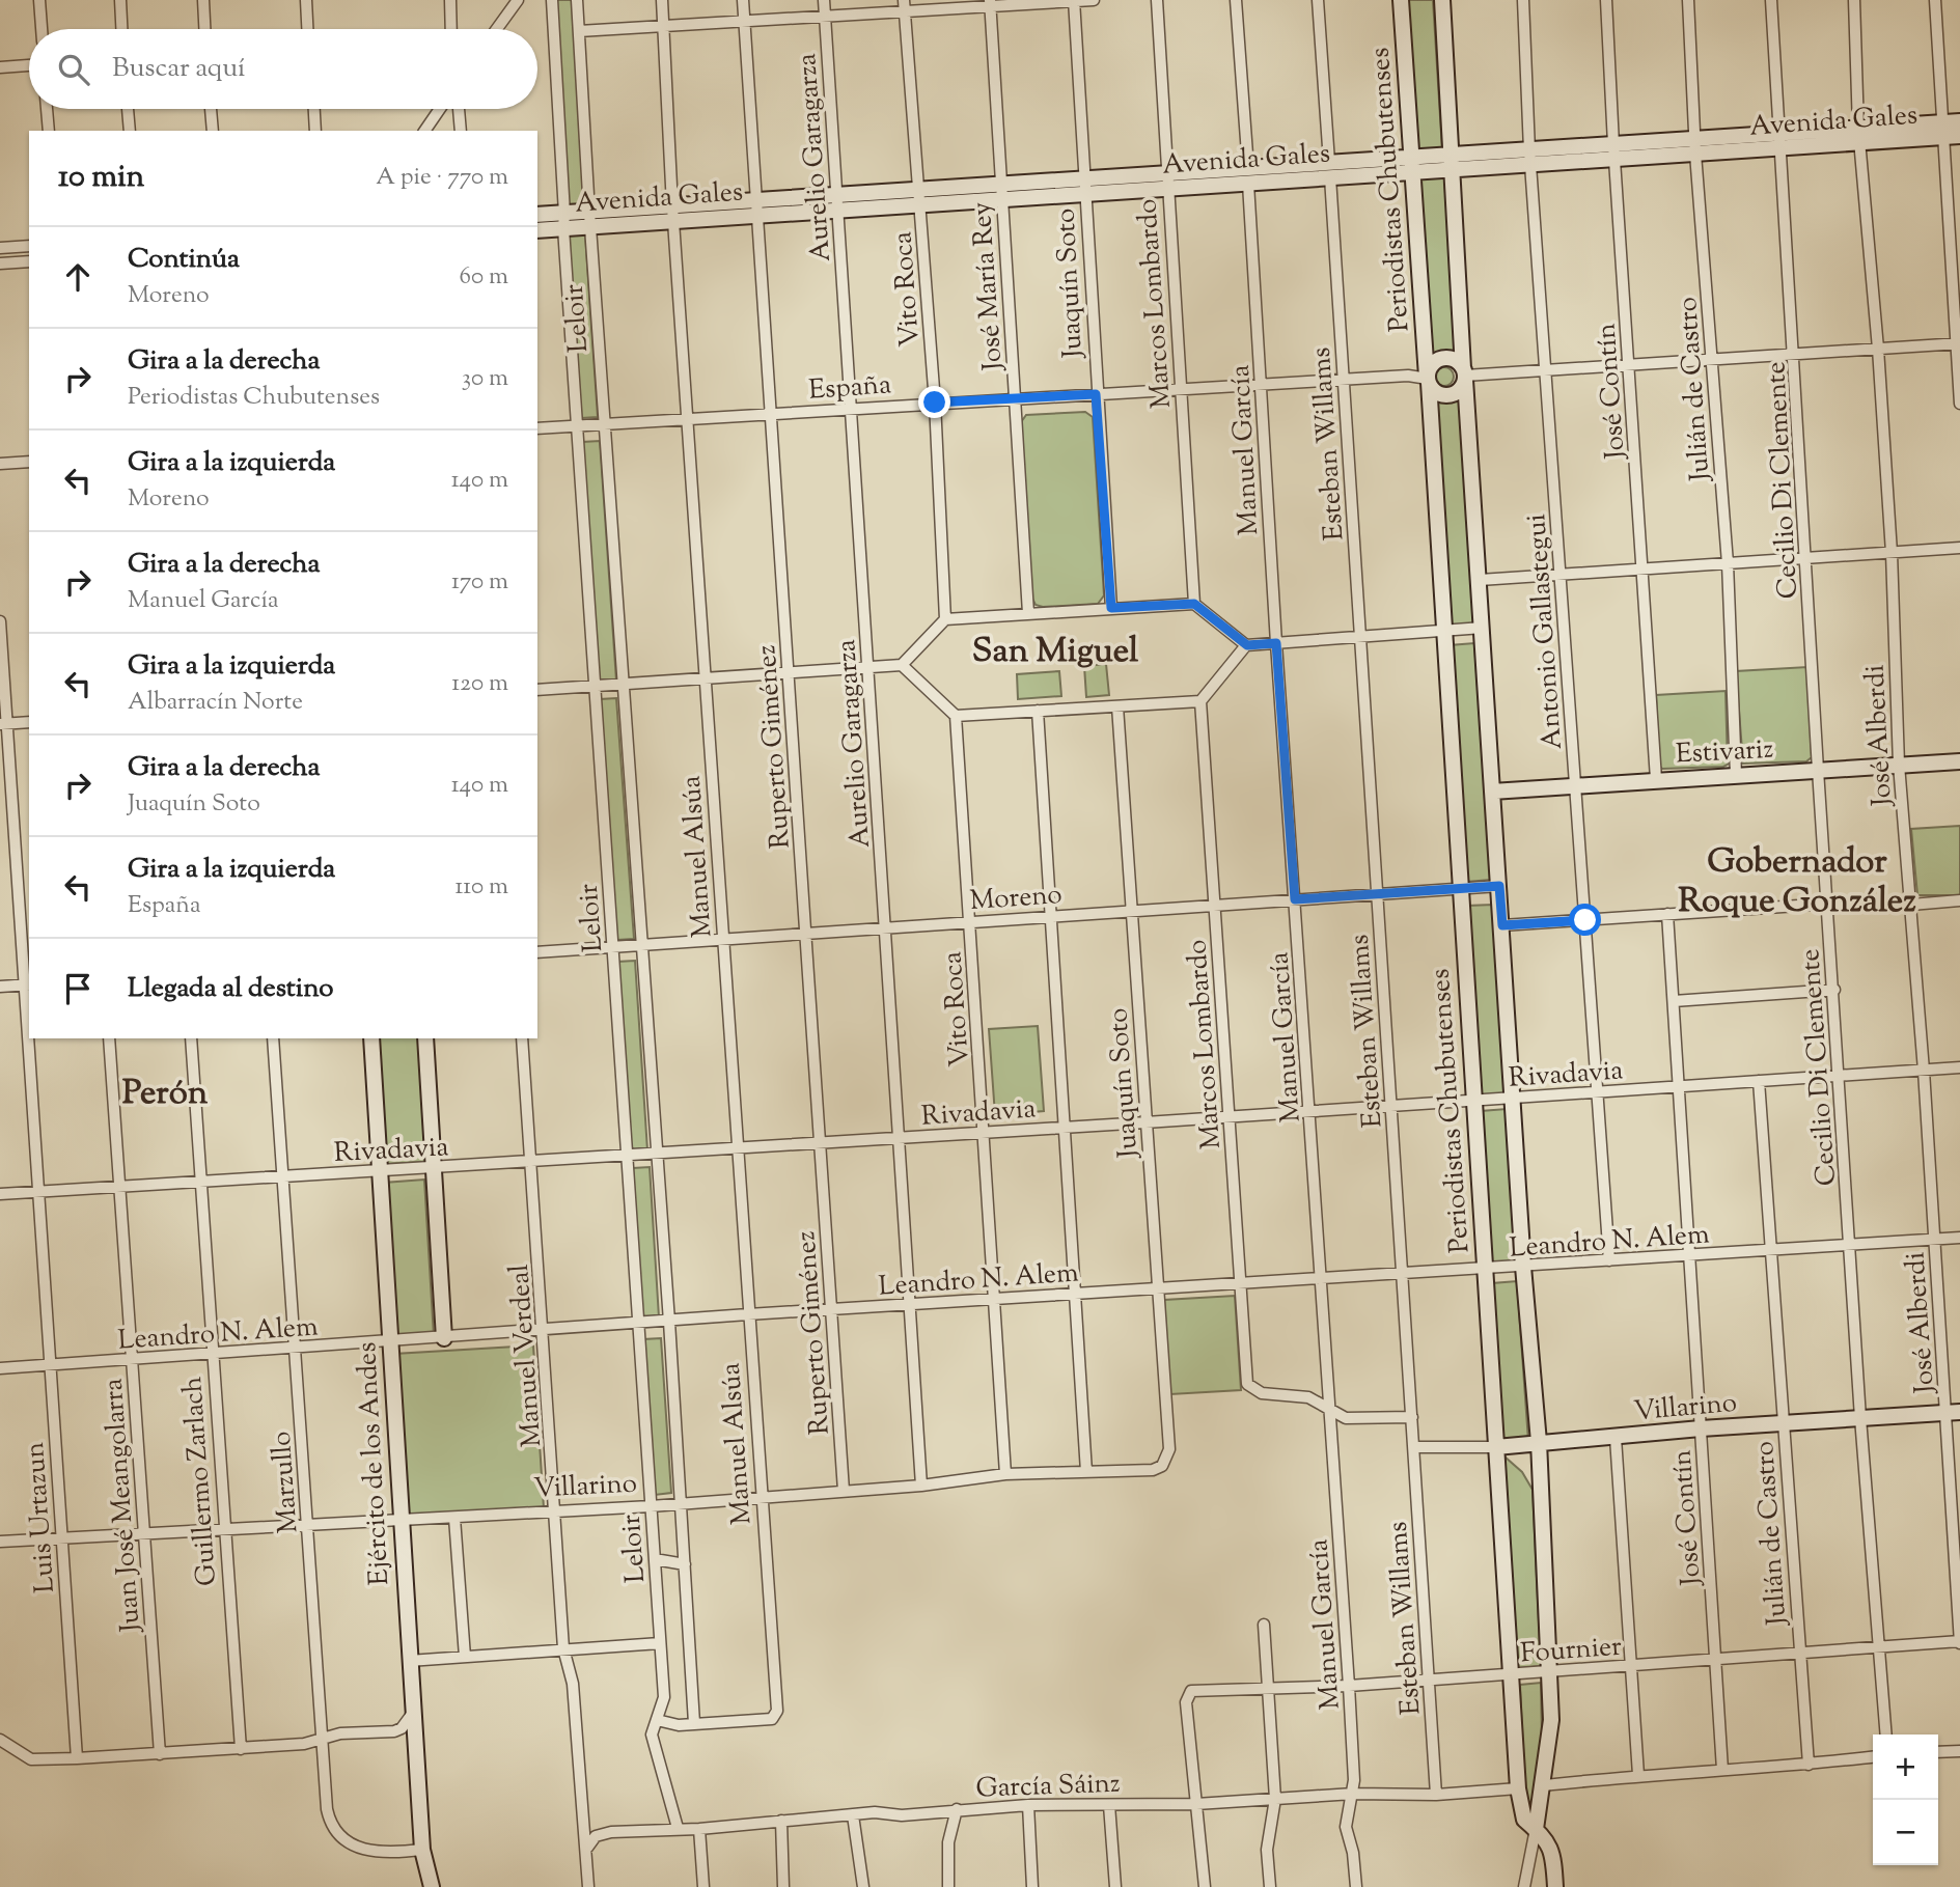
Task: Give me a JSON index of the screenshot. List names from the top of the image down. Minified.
{"streets":{"street":["Avenida Gales","Aurelio Garagarza","Periodistas Chubutenses","Juaquín Soto","José María Rey","Vito Roca","Marcos Lombardo","Leloir","España","Julián de Castro","José Contín","Esteban Willams","Manuel García","Cecilio Di Clemente","Antonio Gallastegui","José Alberdi","Ruperto Giménez","Estivariz","Manuel Alsúa","Moreno","Rivadavia","Leandro N. Alem","Manuel Verdeal","Villarino","Ejército de los Andes","Guillermo Zarlach","Marzullo","Juan José Meangolarra","Luis Urtazun","Fournier","García Sáinz"]},"crossings":[["Avenida Gales","Aurelio Garagarza"],["Avenida Gales","Periodistas Chubutenses"],["Avenida Gales","Juaquín Soto"],["Avenida Gales","José María Rey"],["Avenida Gales","Vito Roca"],["Avenida Gales","Marcos Lombardo"],["Avenida Gales","Leloir"],["Avenida Gales","Julián de Castro"],["Avenida Gales","José Contín"],["Avenida Gales","Esteban Willams"],["Avenida Gales","Manuel García"],["Avenida Gales","Cecilio Di Clemente"],["Avenida Gales","Antonio Gallastegui"],["Avenida Gales","José Alberdi"],["Avenida Gales","Ruperto Giménez"],["Avenida Gales","Manuel Alsúa"],["Aurelio Garagarza","España"],["Aurelio Garagarza","Moreno"],["Aurelio Garagarza","Rivadavia"],["Aurelio Garagarza","Leandro N. Alem"],["Aurelio Garagarza","Villarino"],["Periodistas Chubutenses","España"],["Periodistas Chubutenses","Moreno"],["Periodistas Chubutenses","Rivadavia"],["Periodistas Chubutenses","Leandro N. Alem"],["Periodistas Chubutenses","Villarino"],["Periodistas Chubutenses","Fournier"],["Periodistas Chubutenses","García Sáinz"],["Juaquín Soto","España"],["Juaquín Soto","Moreno"],["Juaquín Soto","Rivadavia"],["Juaquín Soto","Leandro N. Alem"],["Juaquín Soto","Villarino"],["José María Rey","España"],["Vito Roca","España"],["Vito Roca","Moreno"],["Vito Roca","Rivadavia"],["Vito Roca","Leandro N. Alem"],["Vito Roca","Villarino"],["Marcos Lombardo","España"],["Marcos Lombardo","Manuel García"],["Marcos Lombardo","Moreno"],["Marcos Lombardo","Rivadavia"],["Marcos Lombardo","Leandro N. Alem"],["Leloir","España"],["Leloir","Manuel Alsúa"],["Leloir","Moreno"],["Leloir","Rivadavia"],["Leloir","Leandro N. Alem"],["Leloir","Villarino"],["Leloir","García Sáinz"],["España","Esteban Willams"],["España","Manuel García"],["España","Ruperto Giménez"],["España","Manuel Alsúa"],["Julián de Castro","Estivariz"],["Julián de Castro","Rivadavia"],["Julián de Castro","Leandro N. Alem"],["Julián de Castro","Villarino"],["Julián de Castro","Fournier"],["José Contín","Estivariz"],["José Contín","Rivadavia"],["José Contín","Leandro N. Alem"],["José Contín","Villarino"],["José Contín","Fournier"],["Esteban Willams","Moreno"],["Esteban Willams","Rivadavia"],["Esteban Willams","Leandro N. Alem"],["Esteban Willams","Villarino"],["Esteban Willams","Fournier"],["Esteban Willams","García Sáinz"],["Manuel García","Moreno"],["Manuel García","Rivadavia"],["Manuel García","Leandro N. Alem"],["Manuel García","Fournier"],["Manuel García","García Sáinz"],["Cecilio Di Clemente","Estivariz"],["Cecilio Di Clemente","Rivadavia"],["Cecilio Di Clemente","Leandro N. Alem"],["Cecilio Di Clemente","Villarino"],["Cecilio Di Clemente","Fournier"],["Antonio Gallastegui","Estivariz"],["Antonio Gallastegui","Rivadavia"],["Antonio Gallastegui","Leandro N. Alem"],["José Alberdi","Estivariz"],["José Alberdi","Rivadavia"],["José Alberdi","Leandro N. Alem"],["José Alberdi","Villarino"],["José Alberdi","Fournier"],["Ruperto Giménez","Moreno"],["Ruperto Giménez","Rivadavia"],["Ruperto Giménez","Leandro N. Alem"],["Ruperto Giménez","Villarino"],["Manuel Alsúa","Moreno"],["Manuel Alsúa","Rivadavia"],["Manuel Alsúa","Leandro N. Alem"],["Manuel Alsúa","Villarino"],["Rivadavia","Manuel Verdeal"],["Rivadavia","Ejército de los Andes"],["Rivadavia","Guillermo Zarlach"],["Rivadavia","Marzullo"],["Rivadavia","Juan José Meangolarra"],["Rivadavia","Luis Urtazun"],["Leandro N. Alem","Manuel Verdeal"],["Leandro N. Alem","Ejército de los Andes"],["Leandro N. Alem","Guillermo Zarlach"],["Leandro N. Alem","Marzullo"],["Leandro N. Alem","Juan José Meangolarra"],["Leandro N. Alem","Luis Urtazun"],["Manuel Verdeal","Villarino"],["Manuel Verdeal","García Sáinz"],["Villarino","Ejército de los Andes"],["Villarino","Guillermo Zarlach"],["Villarino","Marzullo"],["Villarino","Juan José Meangolarra"],["Villarino","Luis Urtazun"],["Ejército de los Andes","Marzullo"],["Fournier","García Sáinz"]],"districts":["San Miguel","Gobernador Roque González","Perón"],"page":{"search":"Buscar aquí","heading":["10 min","A pie · 770 m"],"list":[["Continúa","Moreno","60 m"],["Gira a la derecha","Periodistas Chubutenses","30 m"],["Gira a la izquierda","Moreno","140 m"],["Gira a la derecha","Manuel García","170 m"],["Gira a la izquierda","Albarracín Norte","120 m"],["Gira a la derecha","Juaquín Soto","140 m"],["Gira a la izquierda","España","110 m"],"Llegada al destino"],"map_buttons":["+","−"]}}
